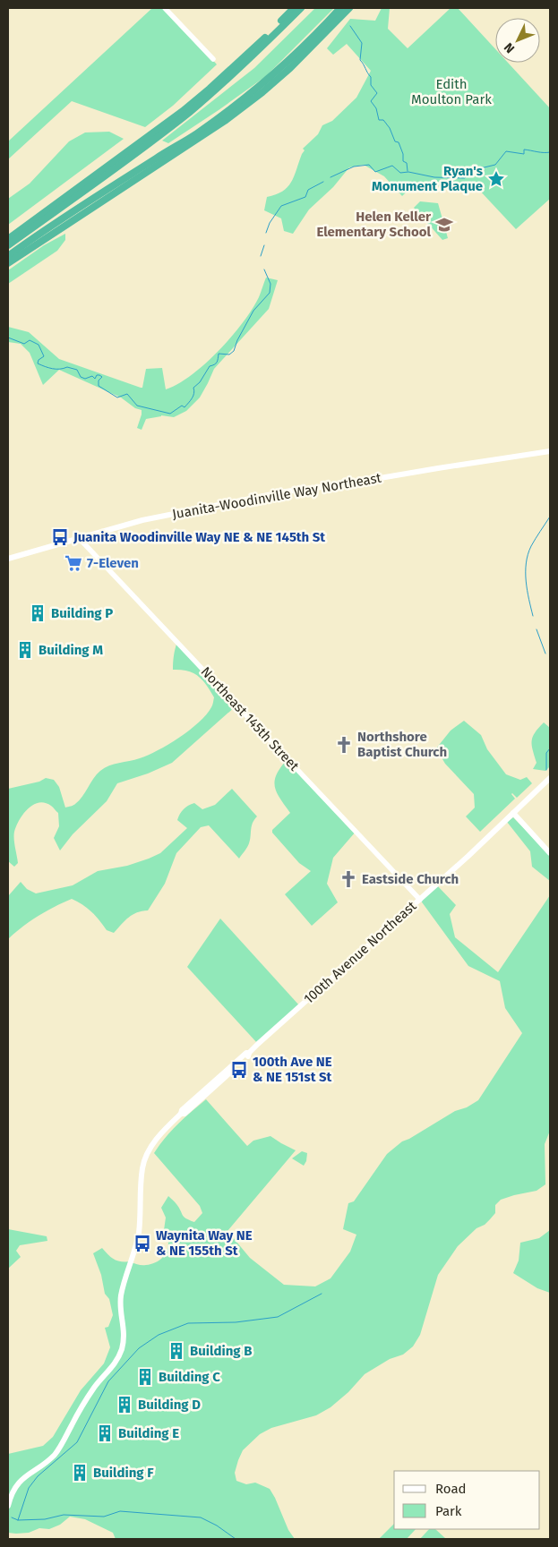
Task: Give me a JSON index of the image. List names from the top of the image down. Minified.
{"streets":{"main road":["Juanita-Woodinville Way Northeast","100th Avenue Northeast"],"street":["Northeast 145th Street"]},"crossings":[["Juanita-Woodinville Way Northeast","Northeast 145th Street"],["Northeast 145th Street","100th Avenue Northeast"]],"parks":["Edith Moulton Park"],"places":{"place":["Ryan's Monument Plaque"],"school or university":["Helen Keller Elementary School"],"bus stop":["Juanita Woodinville Way NE & NE 145th St","100th Ave NE & NE 151st St","Waynita Way NE & NE 155th St"],"supermarket":["7-Eleven"],"building":["Building P","Building M","Building B","Building C","Building D","Building E","Building F"],"church":["Northshore Baptist Church","Eastside Church"]},"legend":["Road","Park"],"north":"bottom left"}
